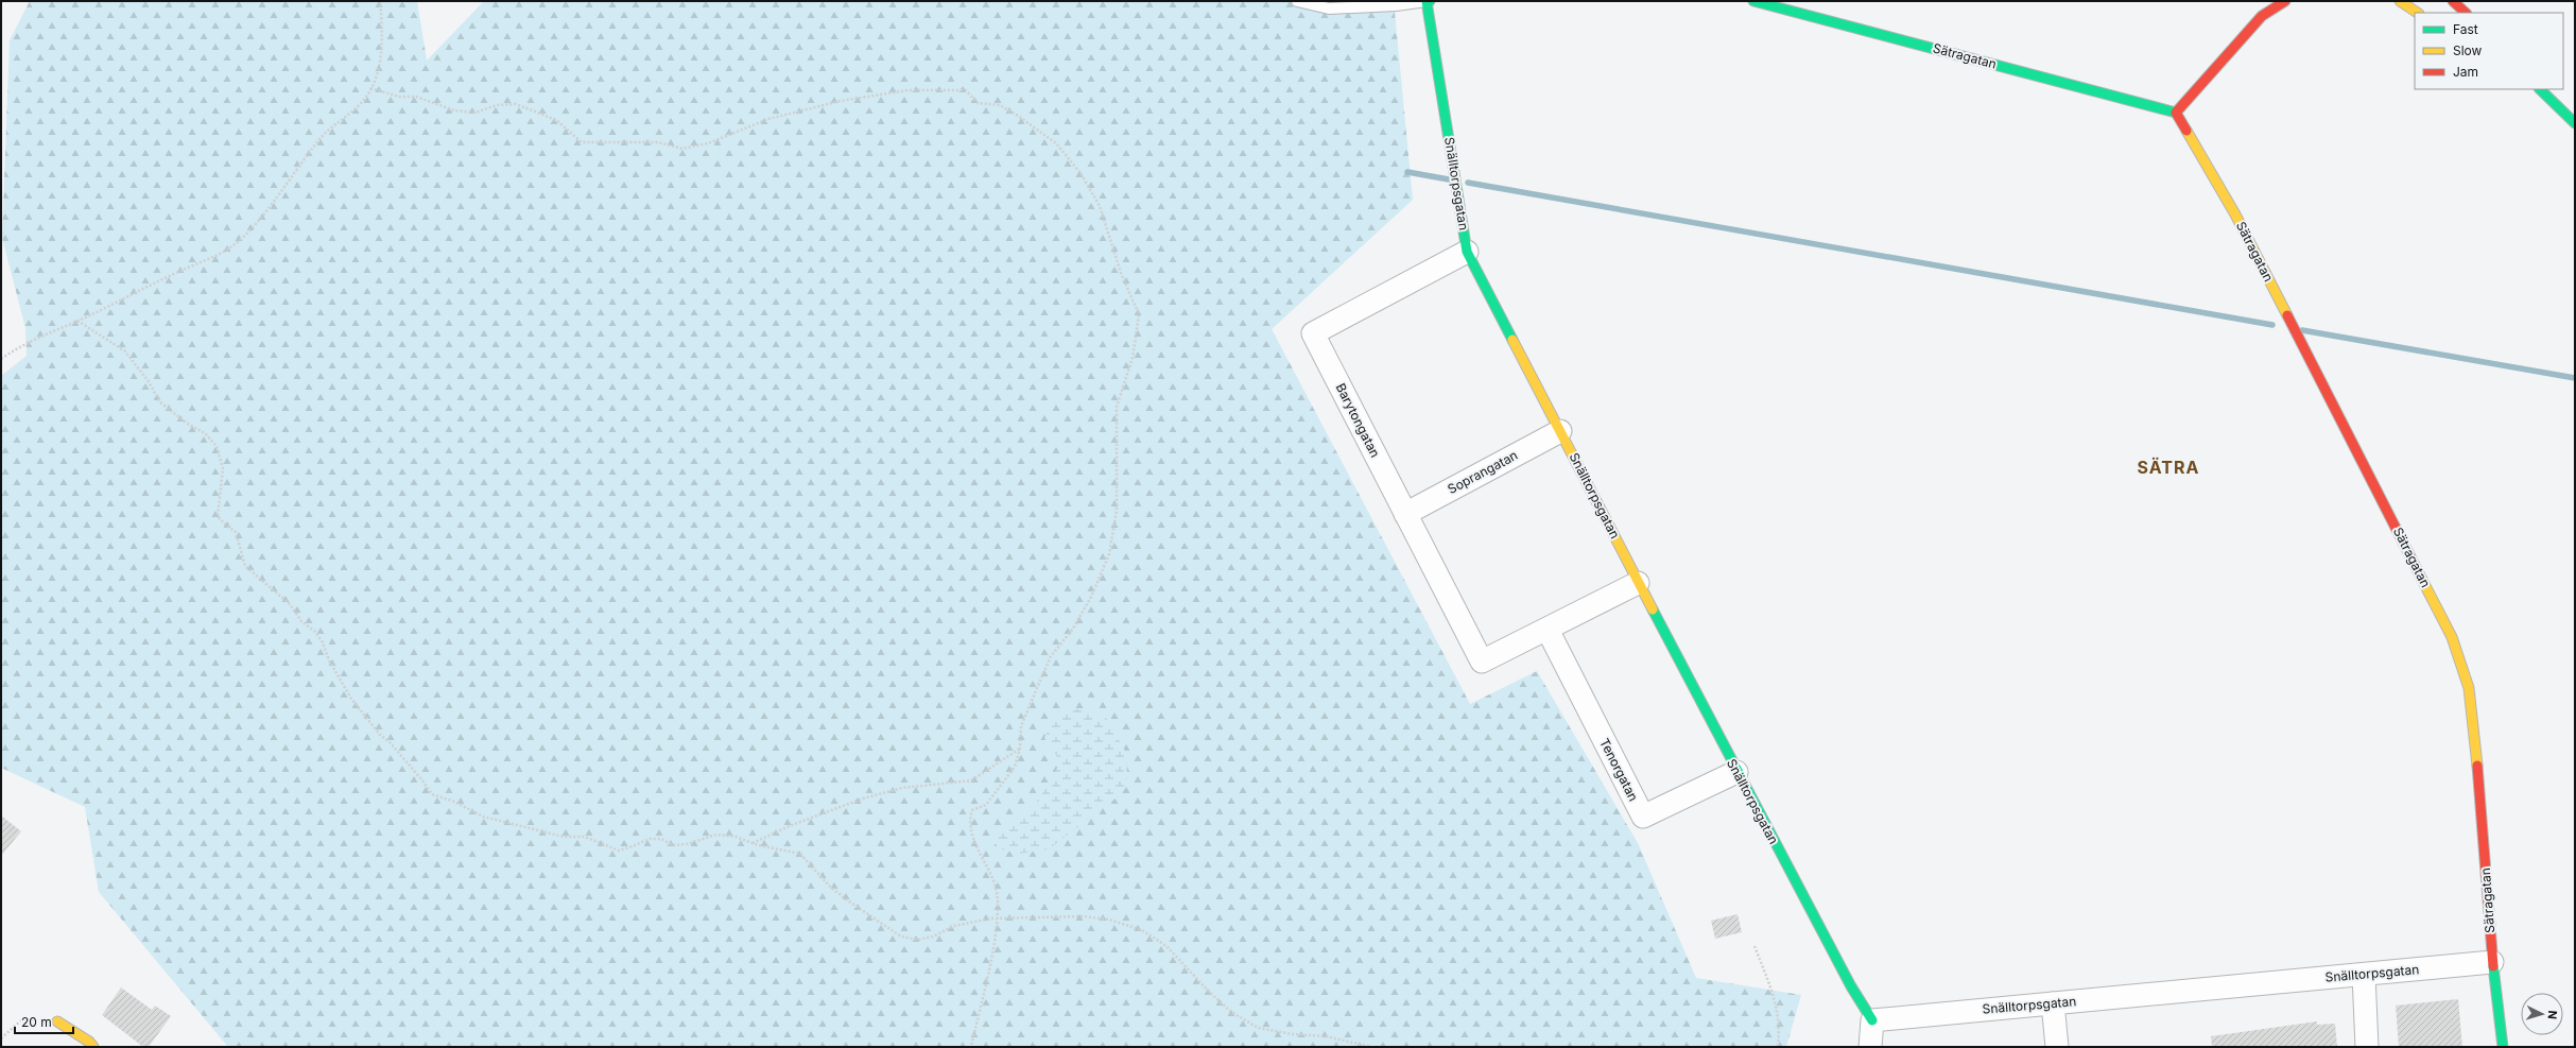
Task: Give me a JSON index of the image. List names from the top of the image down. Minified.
{"streets":{"street":["Sätragatan","Snälltorpsgatan","Barytongatan","Soprangatan","Tenorgatan"]},"crossings":[["Sätragatan","Snälltorpsgatan"],["Snälltorpsgatan","Barytongatan"],["Snälltorpsgatan","Soprangatan"],["Snälltorpsgatan","Tenorgatan"],["Barytongatan","Soprangatan"],["Barytongatan","Tenorgatan"]],"districts":["SÄTRA"],"legend":["Fast","Slow","Jam"],"scale_bar":"20 m","north":"right"}
